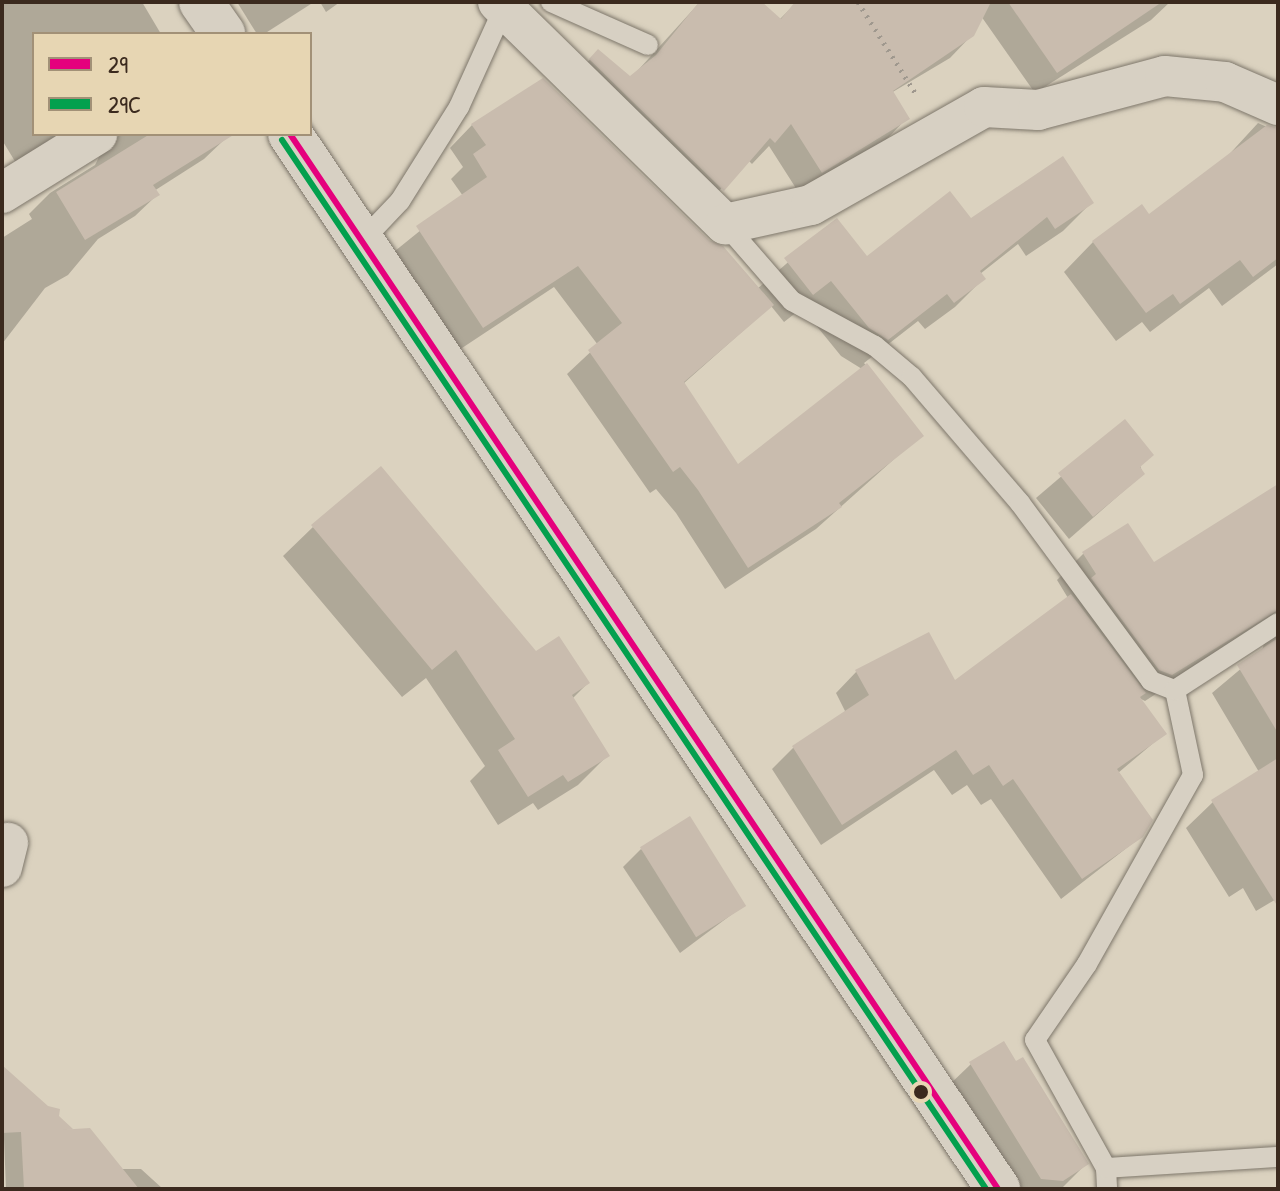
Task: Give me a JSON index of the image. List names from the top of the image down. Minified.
{"lines":["transit line 29","transit line 29C"],"legend":["29","29C"]}
